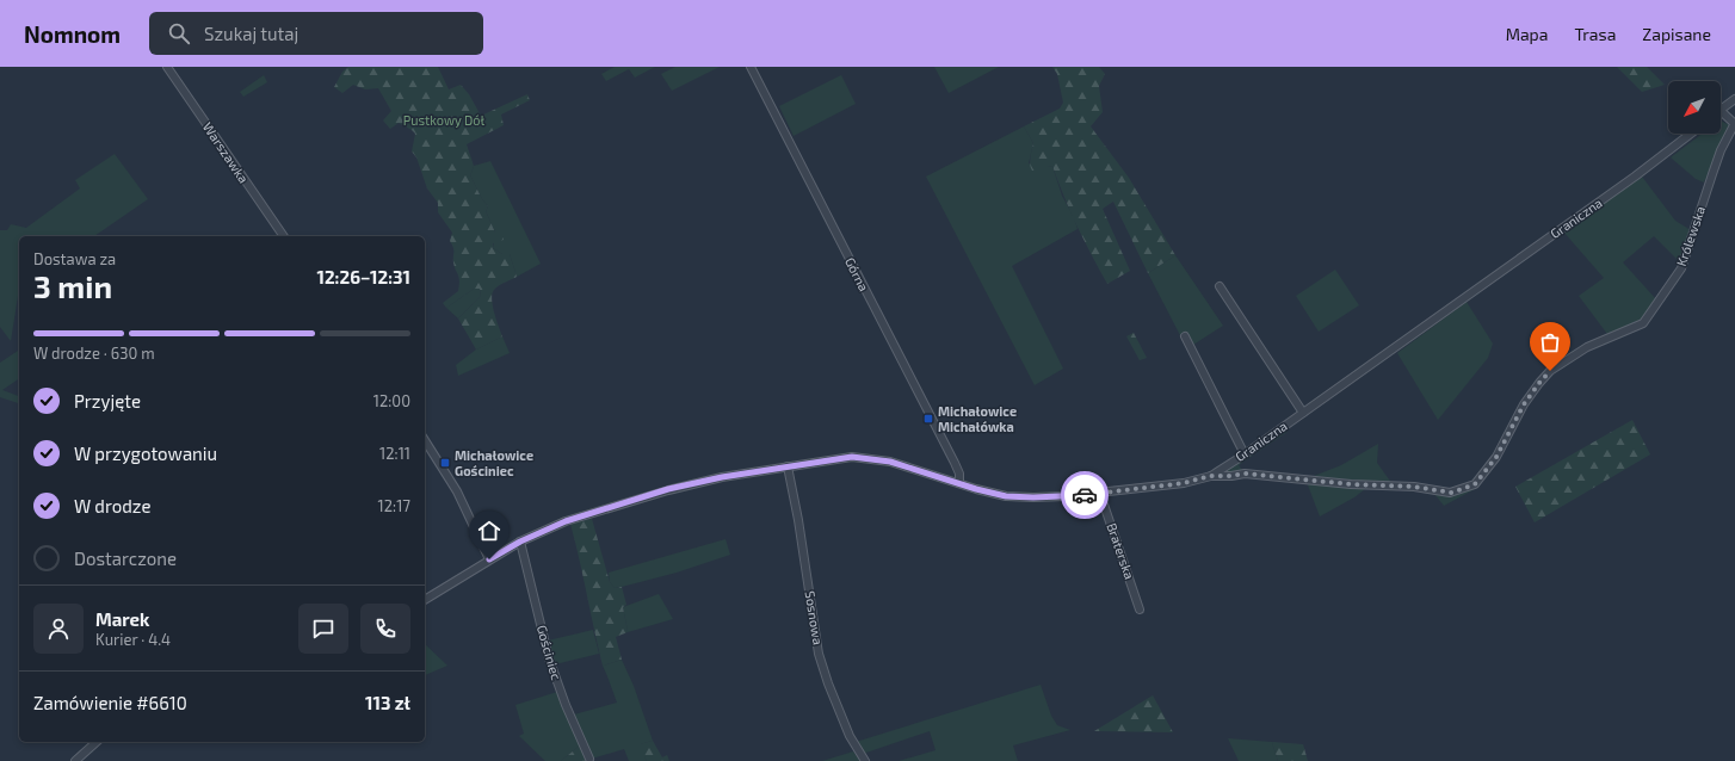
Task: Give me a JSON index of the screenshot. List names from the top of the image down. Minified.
{"streets":{"street":["Warszawka","Graniczna","Królewska","Górna","Braterska","Sosnowa","Gościniec"]},"crossings":[["Graniczna","Królewska"],["Graniczna","Górna"],["Graniczna","Braterska"],["Graniczna","Sosnowa"],["Graniczna","Gościniec"]],"parks":["Pustkowy Dół"],"places":{"transit":["Michałowice Michałówka","Michałowice Gościniec"]},"north":"bottom left","page":{"header":"Nomnom","search":"Szukaj tutaj","nav":["Mapa","Trasa","Zapisane"],"heading":["3 min","Dostawa za","12:26–12:31"],"panel":["Marek","Kurier · 4.4","Zamówienie #6610","113 zł"],"bar":"W drodze · 630 m","list":[["Przyjęte","12:00"],["W przygotowaniu","12:11"],["W drodze","12:17"],"Dostarczone"]}}
